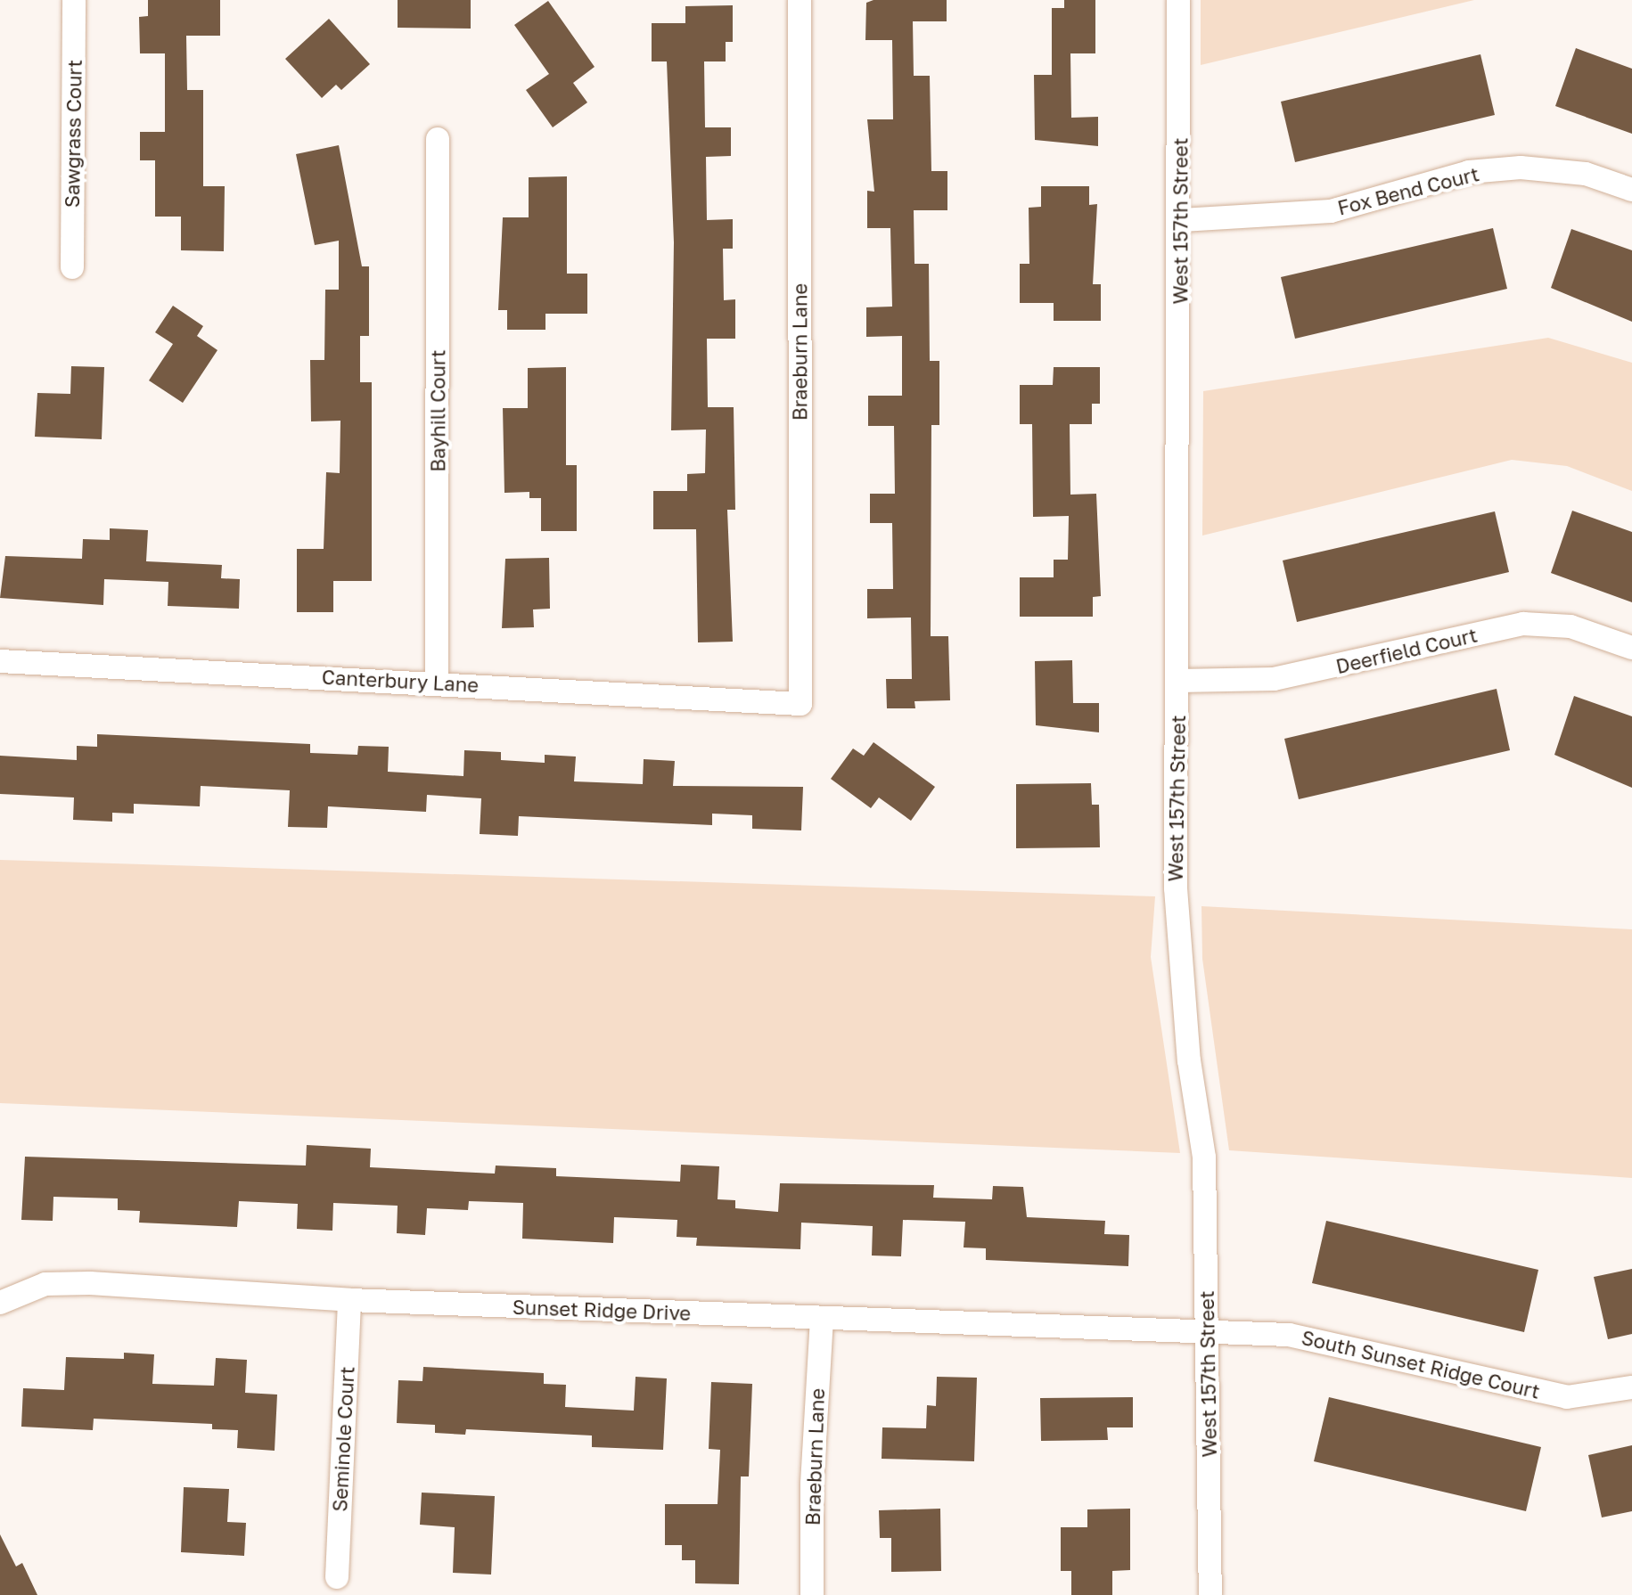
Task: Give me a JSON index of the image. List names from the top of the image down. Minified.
{"streets":{"street":["Sawgrass Court","Fox Bend Court","West 157th Street","Braeburn Lane","Bayhill Court","Deerfield Court","Canterbury Lane","Sunset Ridge Drive","South Sunset Ridge Court","Seminole Court"]},"crossings":[["Fox Bend Court","West 157th Street"],["West 157th Street","Deerfield Court"],["West 157th Street","Sunset Ridge Drive"],["West 157th Street","South Sunset Ridge Court"],["Braeburn Lane","Canterbury Lane"],["Braeburn Lane","Sunset Ridge Drive"],["Bayhill Court","Canterbury Lane"],["Sunset Ridge Drive","South Sunset Ridge Court"],["Sunset Ridge Drive","Seminole Court"]]}
